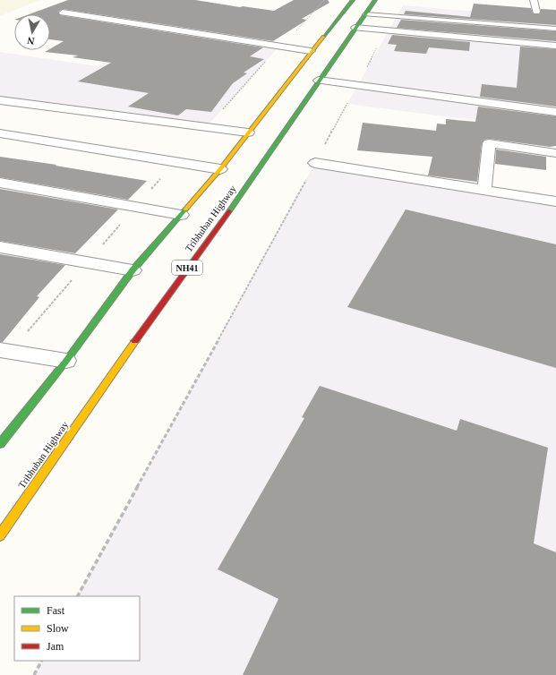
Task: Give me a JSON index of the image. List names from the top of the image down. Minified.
{"streets":{"highway":["Tribhuban Highway","NH41"]},"legend":["Fast","Slow","Jam"],"north":"bottom"}
